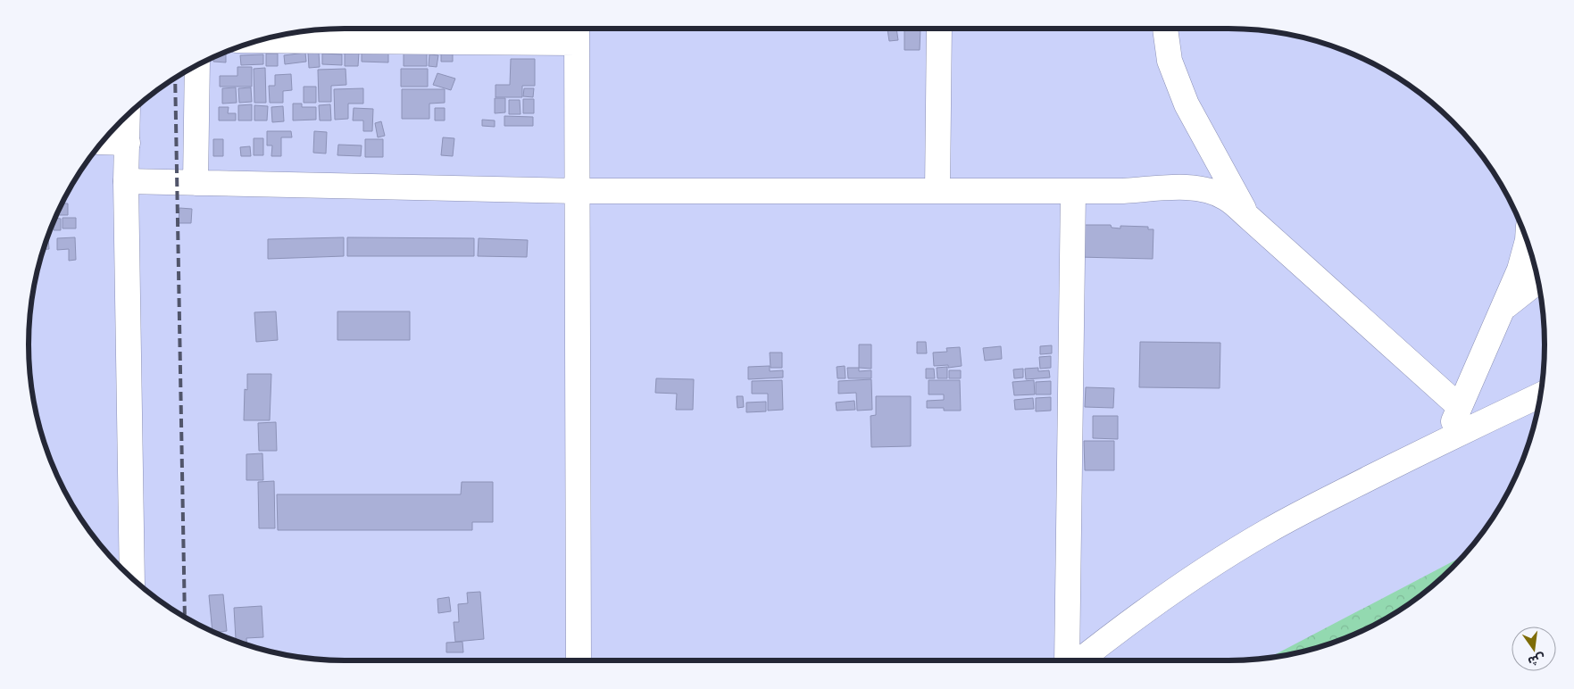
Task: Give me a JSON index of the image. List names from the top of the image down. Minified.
{"north":"bottom"}
